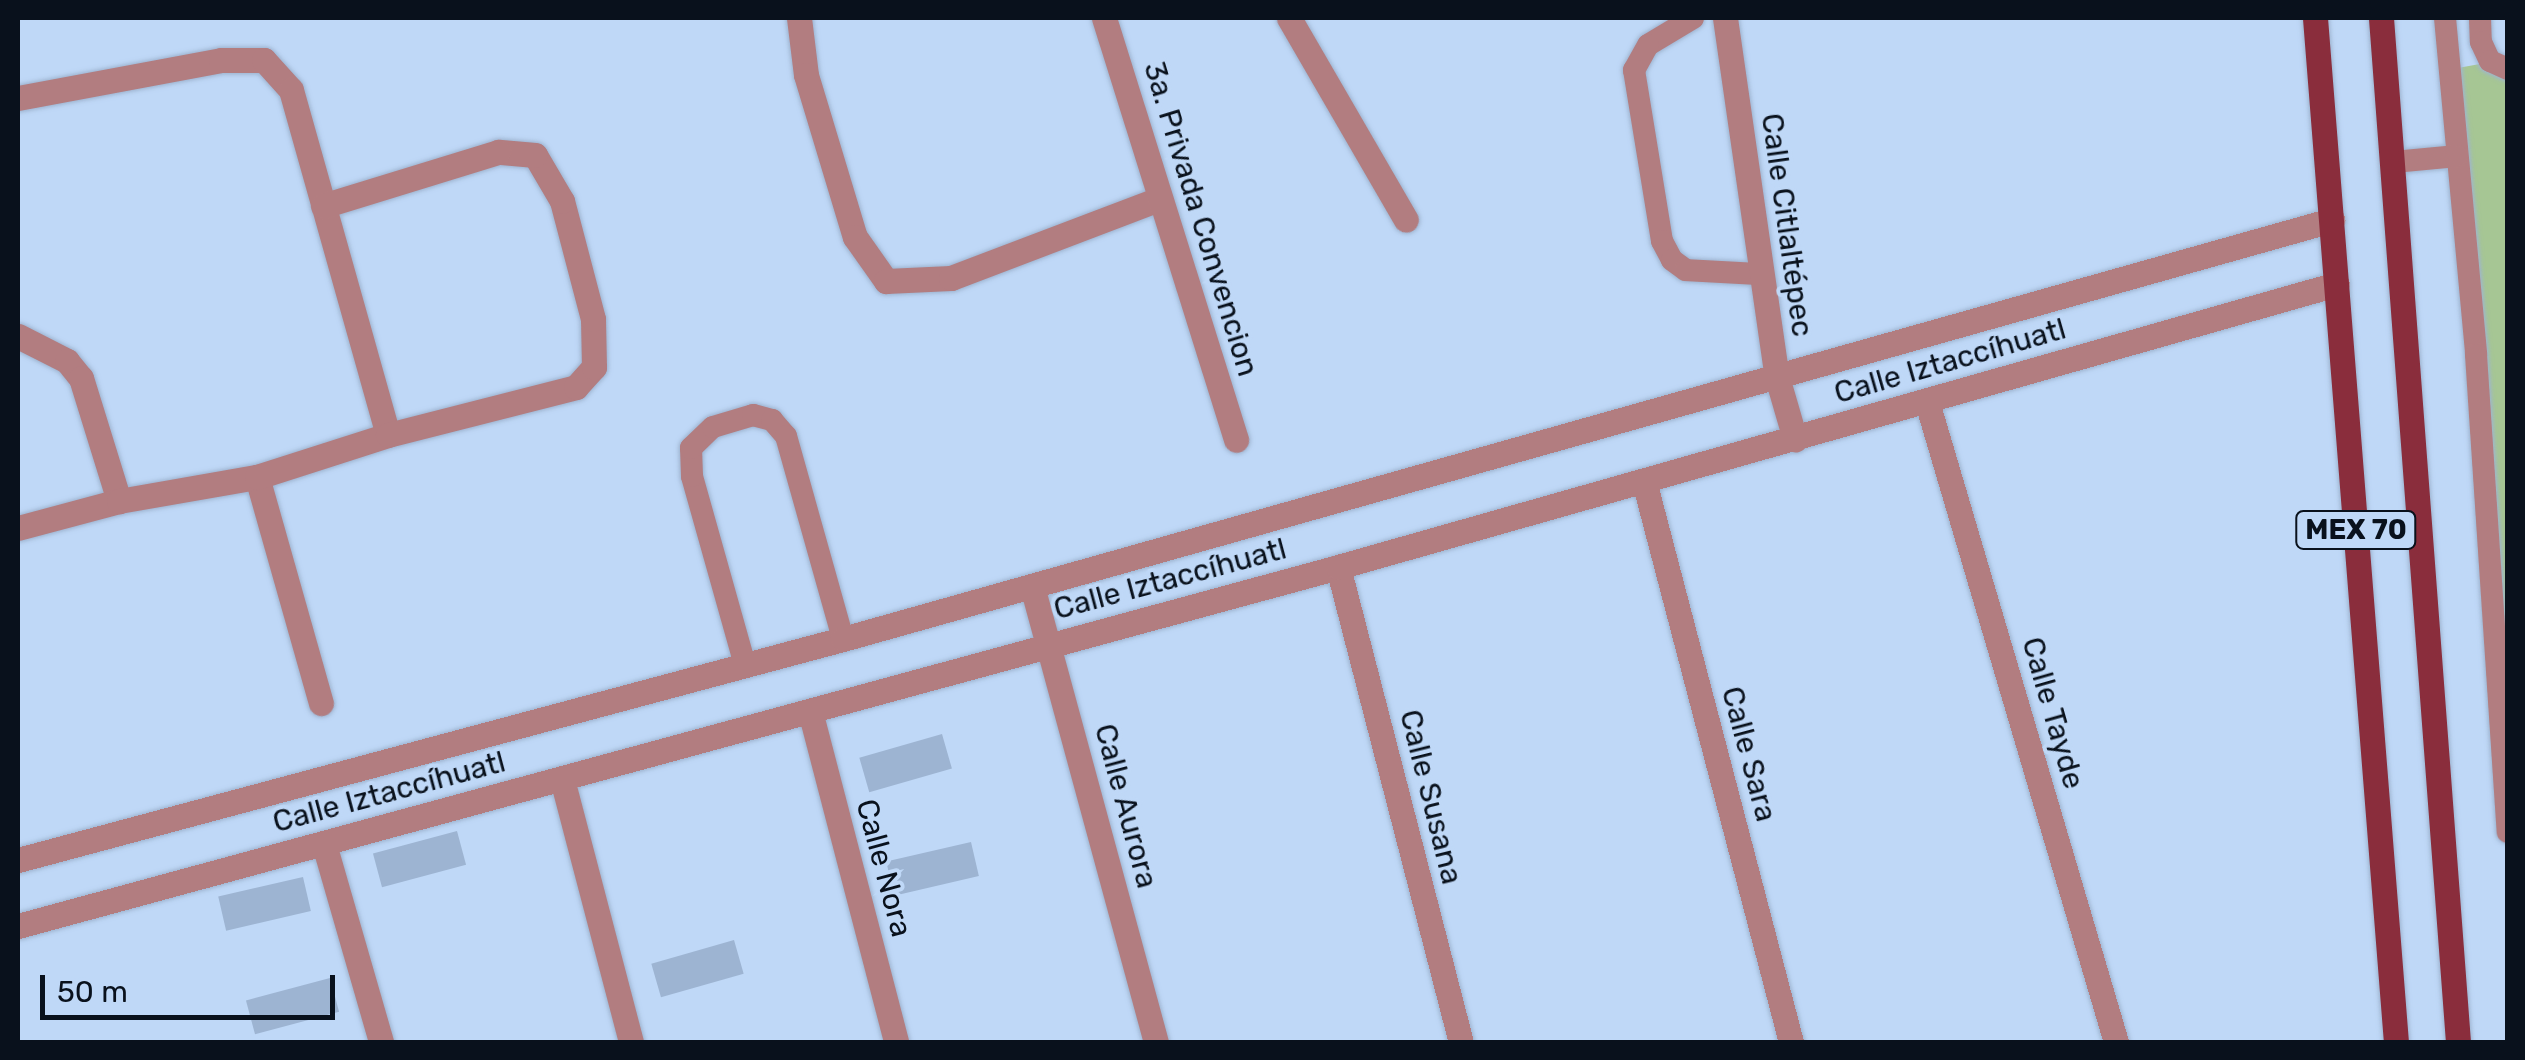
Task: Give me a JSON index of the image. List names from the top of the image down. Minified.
{"streets":{"main road":["MEX 70"],"street":["3a. Privada Convencion","Calle Citlaltépec","Calle Iztaccíhuatl","Calle Tayde","Calle Sara","Calle Susana","Calle Aurora","Calle Nora"]},"crossings":[["Calle Citlaltépec","Calle Iztaccíhuatl"],["Calle Iztaccíhuatl","MEX 70"],["Calle Iztaccíhuatl","Calle Tayde"],["Calle Iztaccíhuatl","Calle Sara"],["Calle Iztaccíhuatl","Calle Susana"],["Calle Iztaccíhuatl","Calle Aurora"],["Calle Iztaccíhuatl","Calle Nora"]],"scale_bar":"50 m"}
